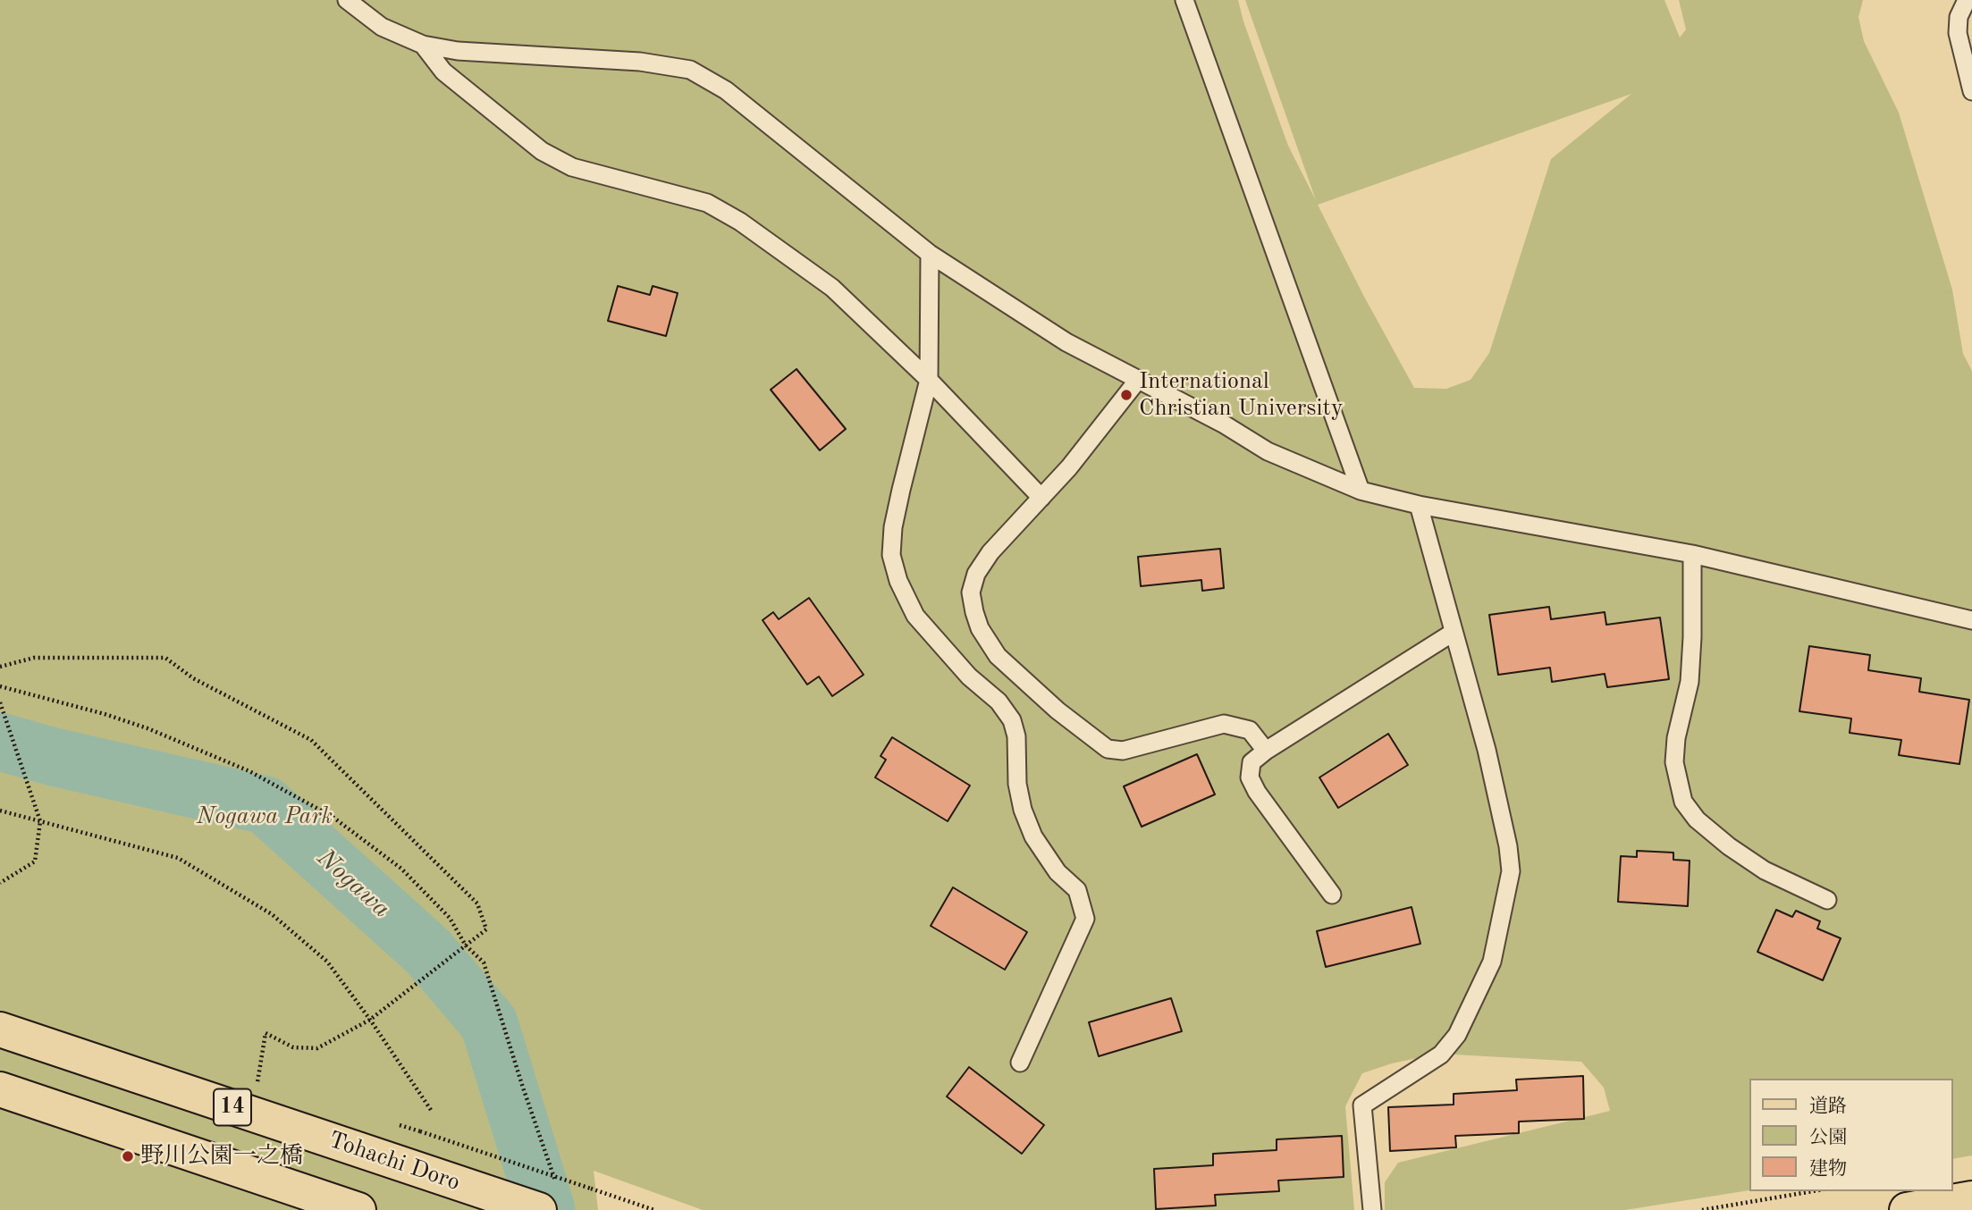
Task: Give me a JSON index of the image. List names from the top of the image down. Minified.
{"streets":{"main road":["14","Tohachi Doro"]},"water":["Nogawa"],"parks":["Nogawa Park"],"places":["International Christian University","野川公園一之橋"],"legend":["道路","公園","建物"]}
